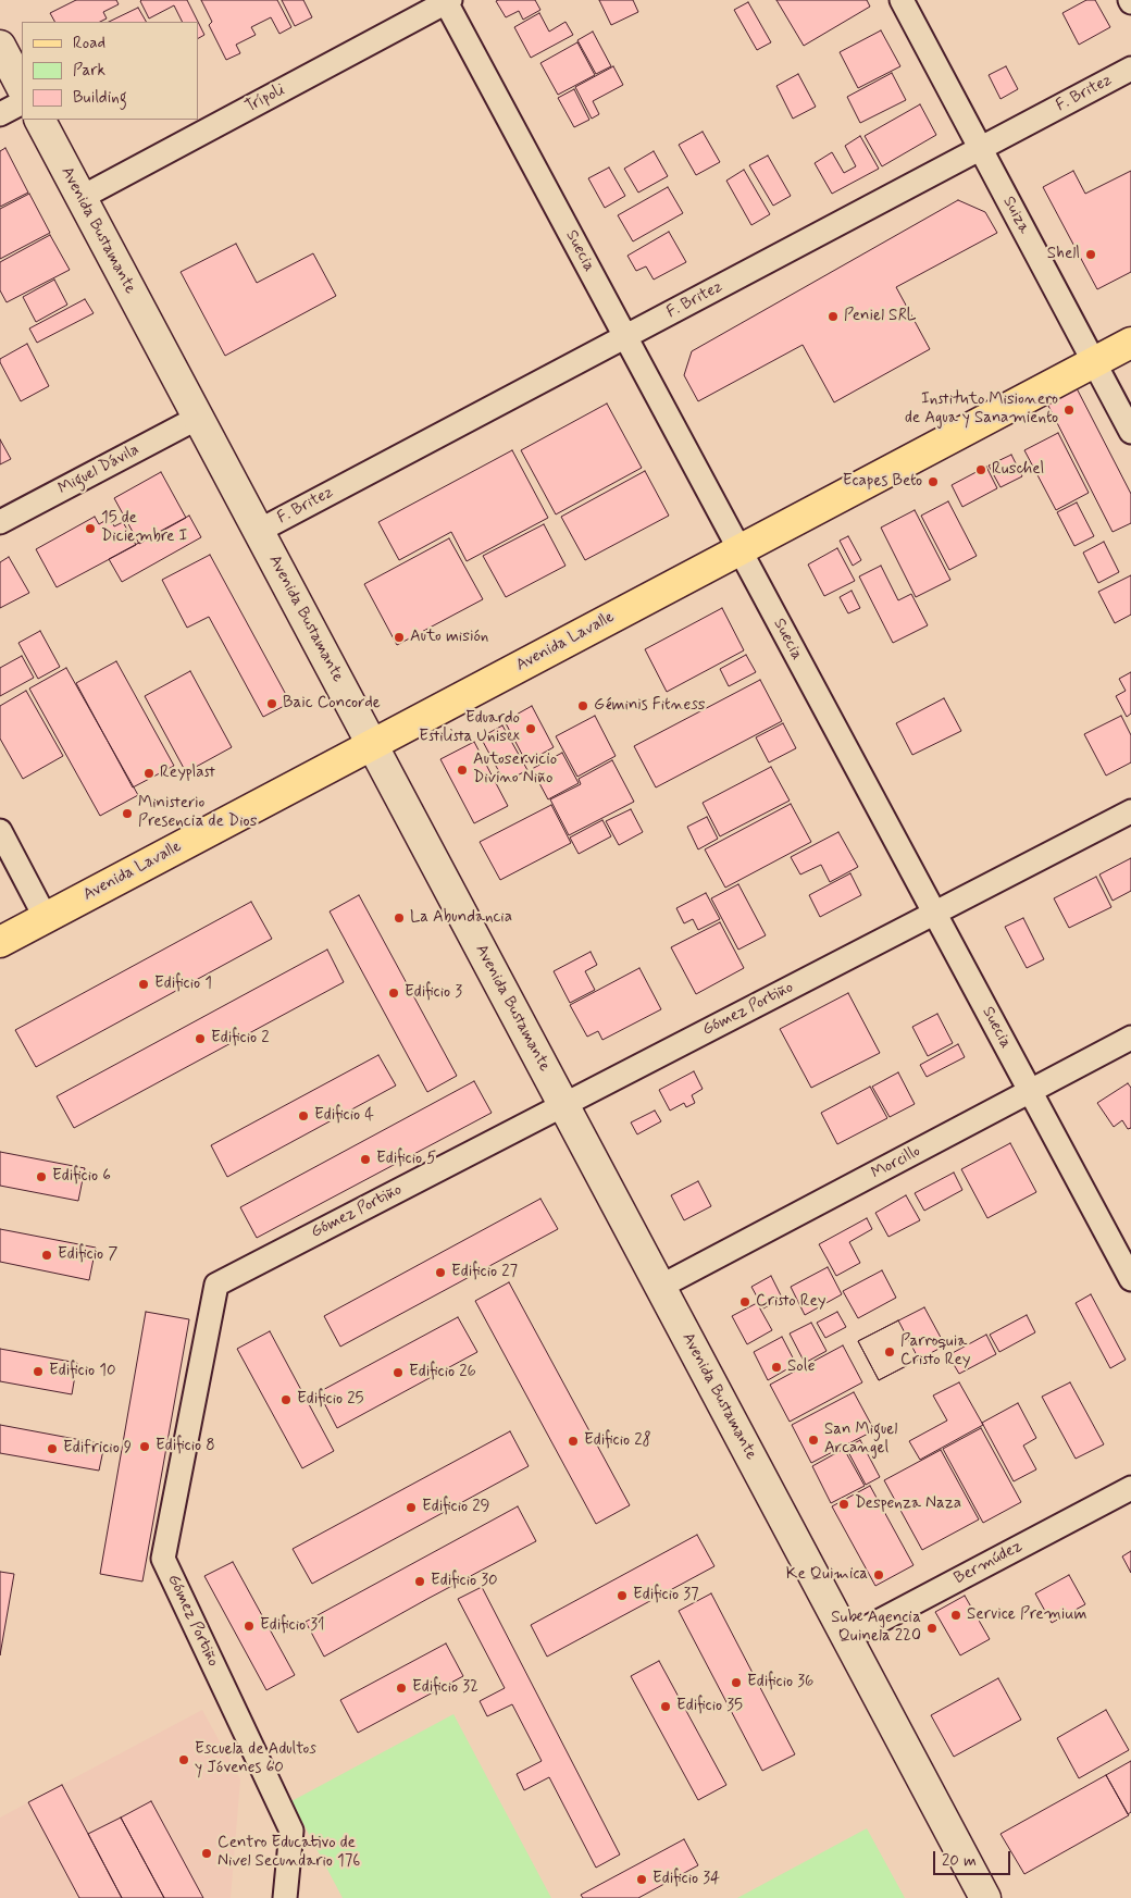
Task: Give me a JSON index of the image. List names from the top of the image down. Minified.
{"streets":{"main road":["Avenida Bustamante","Avenida Lavalle"],"street":["F. Britez","Trípoli","Suiza","Suecia","Miguel Dávila","Gómez Portiño","Morcillo","Bermúdez"]},"crossings":[["F. Britez","Suiza"],["F. Britez","Avenida Bustamante"],["F. Britez","Suecia"],["Trípoli","Avenida Bustamante"],["Trípoli","Suecia"],["Suiza","Avenida Lavalle"],["Avenida Bustamante","Miguel Dávila"],["Avenida Bustamante","Avenida Lavalle"],["Avenida Bustamante","Gómez Portiño"],["Avenida Bustamante","Morcillo"],["Avenida Bustamante","Bermúdez"],["Suecia","Avenida Lavalle"],["Suecia","Gómez Portiño"],["Suecia","Morcillo"]],"places":["Shell","Peniel SRL","Instituto Misionero de Agua y Sanamiento","Ruschel","Ecapes Beto","15 de Diciembre I","Auto misión","Baic Concorde","Géminis Fitness","Eduardo Estilista Unisex","Autoservicio Divino Niño","Reyplast","Ministerio Presencia de Dios","La Abundancia","Edificio 1","Edificio 3","Edificio 2","Edificio 4","Edificio 5","Edificio 6","Edificio 7","Edificio 27","Cristo Rey","Parroquia Cristo Rey","Sole","Edificio 10","Edificio 26","Edificio 25","San Miguel Arcangel","Edificio 28","Edificio 8","Edifricio 9","Despenza Naza","Edificio 29","Ke Quimica","Edificio 30","Edificio 37","Service Premium","Edificio 31","Sube Agencia Quinela 220","Edificio 36","Edificio 32","Edificio 35","Escuela de Adultos y Jóvenes 60","Centro Educativo de Nivel Secundario 176","Edificio 34"],"legend":["Road","Park","Building"],"scale_bar":"20 m"}
